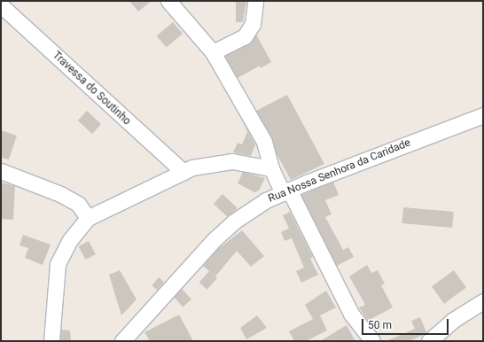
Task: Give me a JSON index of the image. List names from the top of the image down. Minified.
{"streets":{"street":["Travessa do Soutinho","Rua Nossa Senhora da Caridade"]},"scale_bar":"50 m"}
